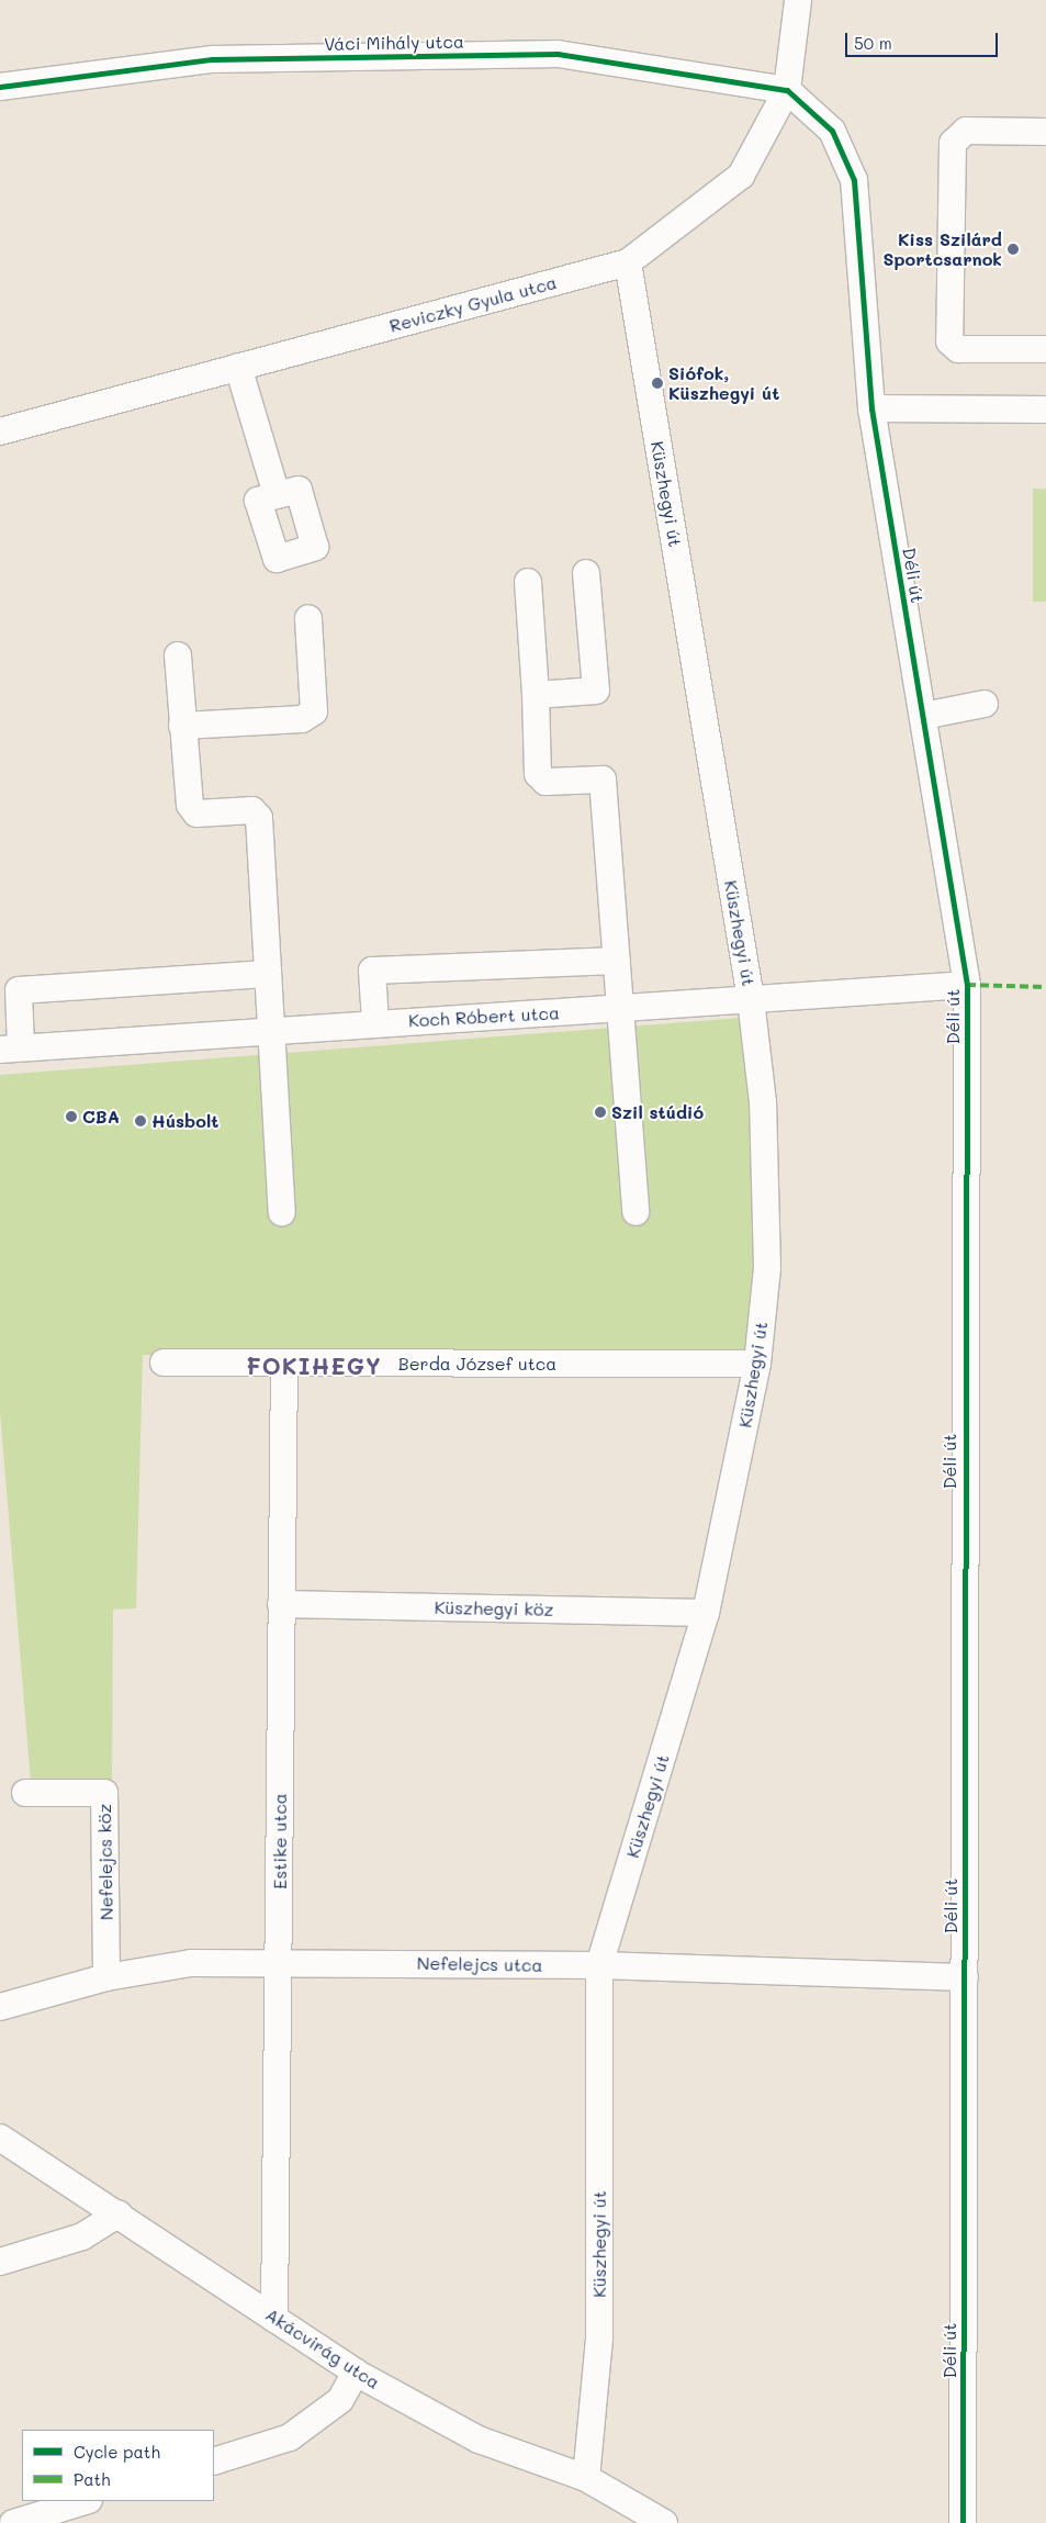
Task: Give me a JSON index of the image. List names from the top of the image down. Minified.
{"streets":{"street":["Váci Mihály utca","Reviczky Gyula utca","Küszhegyi út","Déli út","Koch Róbert utca","Berda József utca","Küszhegyi köz","Estike utca","Nefelejcs köz","Nefelejcs utca","Akácvirág utca"]},"crossings":[["Váci Mihály utca","Reviczky Gyula utca"],["Váci Mihály utca","Déli út"],["Reviczky Gyula utca","Küszhegyi út"],["Reviczky Gyula utca","Déli út"],["Küszhegyi út","Koch Róbert utca"],["Küszhegyi út","Berda József utca"],["Küszhegyi út","Küszhegyi köz"],["Küszhegyi út","Nefelejcs utca"],["Küszhegyi út","Akácvirág utca"],["Déli út","Koch Róbert utca"],["Déli út","Nefelejcs utca"],["Berda József utca","Estike utca"],["Küszhegyi köz","Estike utca"],["Estike utca","Nefelejcs utca"],["Estike utca","Akácvirág utca"],["Nefelejcs köz","Nefelejcs utca"]],"districts":["FOKIHEGY"],"places":["Kiss Szilárd Sportcsarnok","Siófok, Küszhegyi út","Szil stúdió","CBA","Húsbolt"],"legend":["Cycle path","Path"],"scale_bar":"50 m"}
